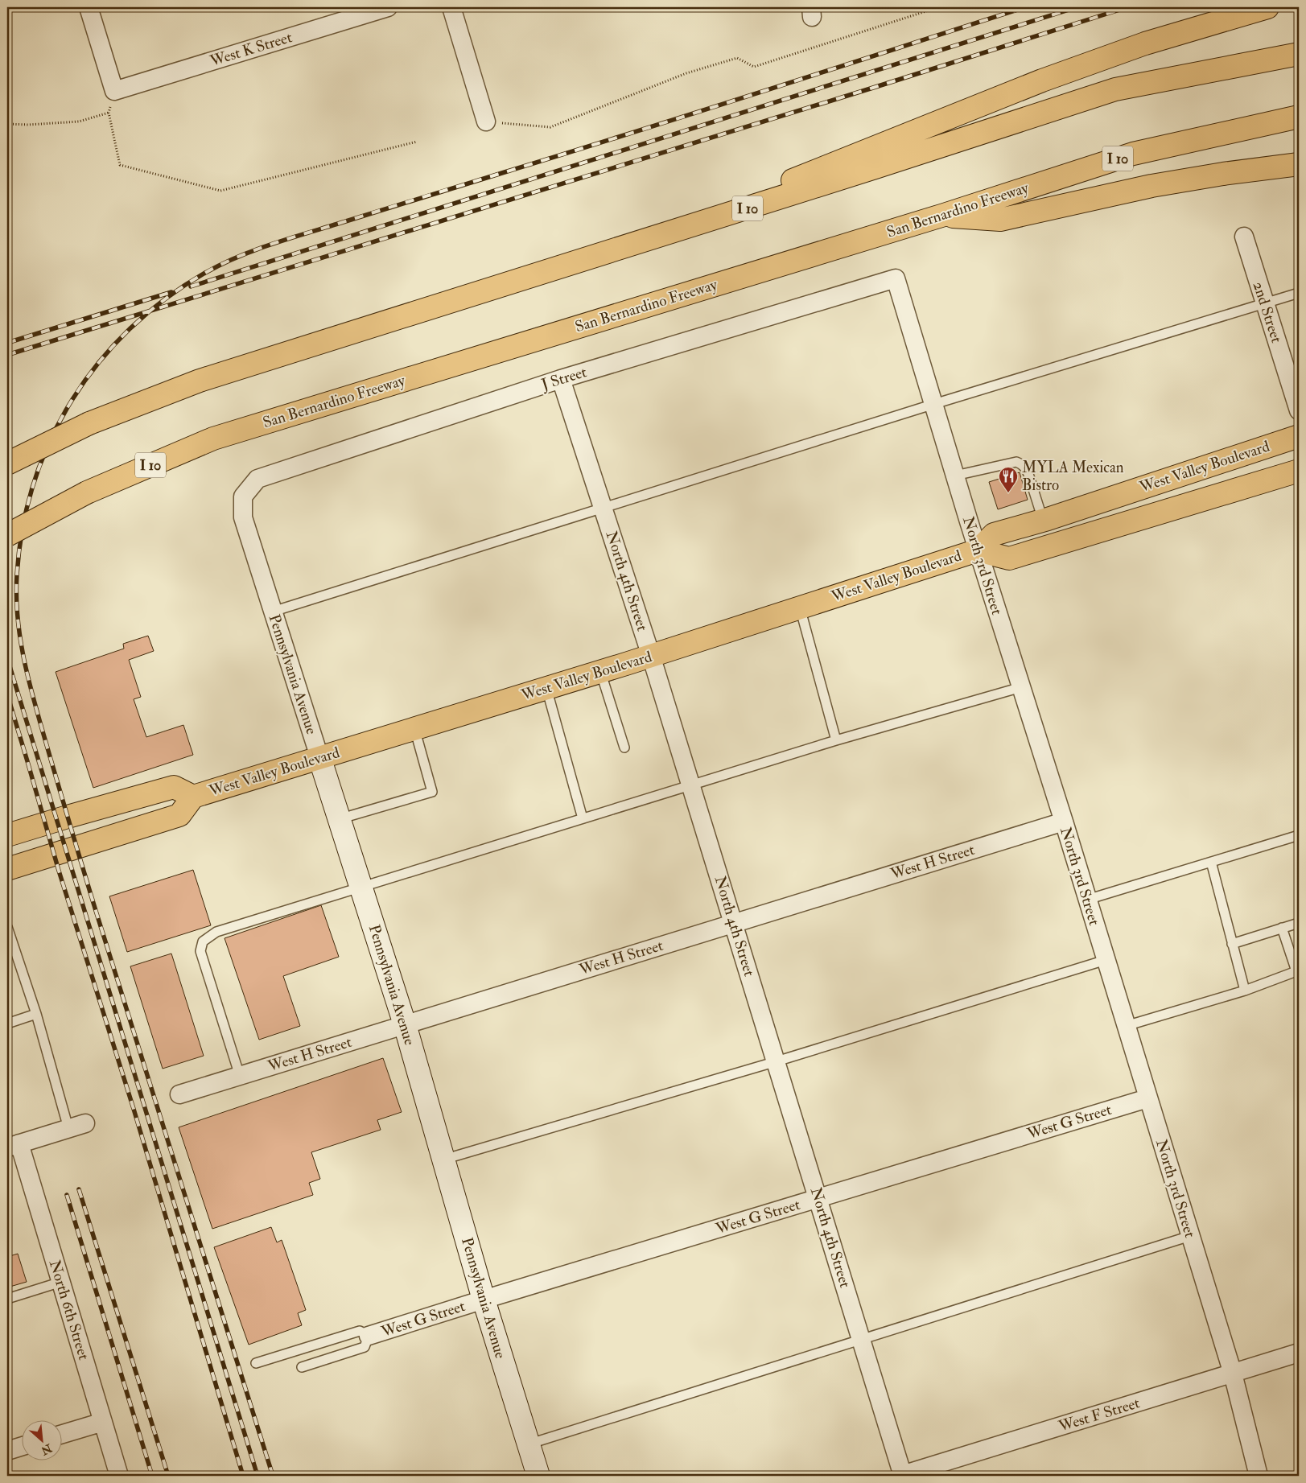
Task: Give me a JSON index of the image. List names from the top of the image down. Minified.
{"streets":{"main road":["I 10","San Bernardino Freeway","West Valley Boulevard"],"street":["West K Street","2nd Street","J Street","North 3rd Street","North 4th Street","Pennsylvania Avenue","West H Street","West G Street","North 6th Street","West F Street"]},"crossings":[["J Street","North 3rd Street"],["J Street","North 4th Street"],["J Street","Pennsylvania Avenue"],["West Valley Boulevard","North 3rd Street"],["West Valley Boulevard","North 4th Street"],["West Valley Boulevard","Pennsylvania Avenue"],["North 3rd Street","West H Street"],["North 3rd Street","West G Street"],["North 3rd Street","West F Street"],["North 4th Street","West H Street"],["North 4th Street","West G Street"],["North 4th Street","West F Street"],["Pennsylvania Avenue","West H Street"],["Pennsylvania Avenue","West G Street"]],"places":{"restaurant":["MYLA Mexican Bistro"]},"north":"bottom right"}
